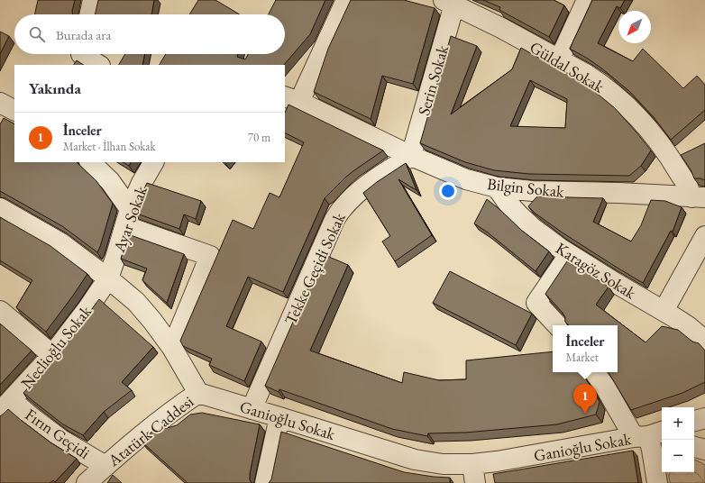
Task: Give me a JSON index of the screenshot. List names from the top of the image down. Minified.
{"streets":{"street":["Güldal Sokak","Serin Sokak","Bilgin Sokak","Ayar Sokak","Tekke Geçidi Sokak","Karagöz Sokak","Neclioğlu Sokak","Ganioğlu Sokak","Atatürk Caddesi","Fırın Geçidi"]},"crossings":[["Güldal Sokak","Serin Sokak"],["Güldal Sokak","Bilgin Sokak"],["Serin Sokak","Bilgin Sokak"],["Serin Sokak","Tekke Geçidi Sokak"],["Bilgin Sokak","Tekke Geçidi Sokak"],["Bilgin Sokak","Karagöz Sokak"],["Ayar Sokak","Neclioğlu Sokak"],["Tekke Geçidi Sokak","Ganioğlu Sokak"],["Neclioğlu Sokak","Fırın Geçidi"],["Ganioğlu Sokak","Atatürk Caddesi"],["Atatürk Caddesi","Fırın Geçidi"]],"north":"bottom left","page":{"search":"Burada ara","heading":"Yakında","list":[{"mark":"1","name":"İnceler","note":"Market · İlhan Sokak","value":"70 m"}],"popup":["İnceler","Market"],"pins":"1","map_buttons":["+","−"]}}
